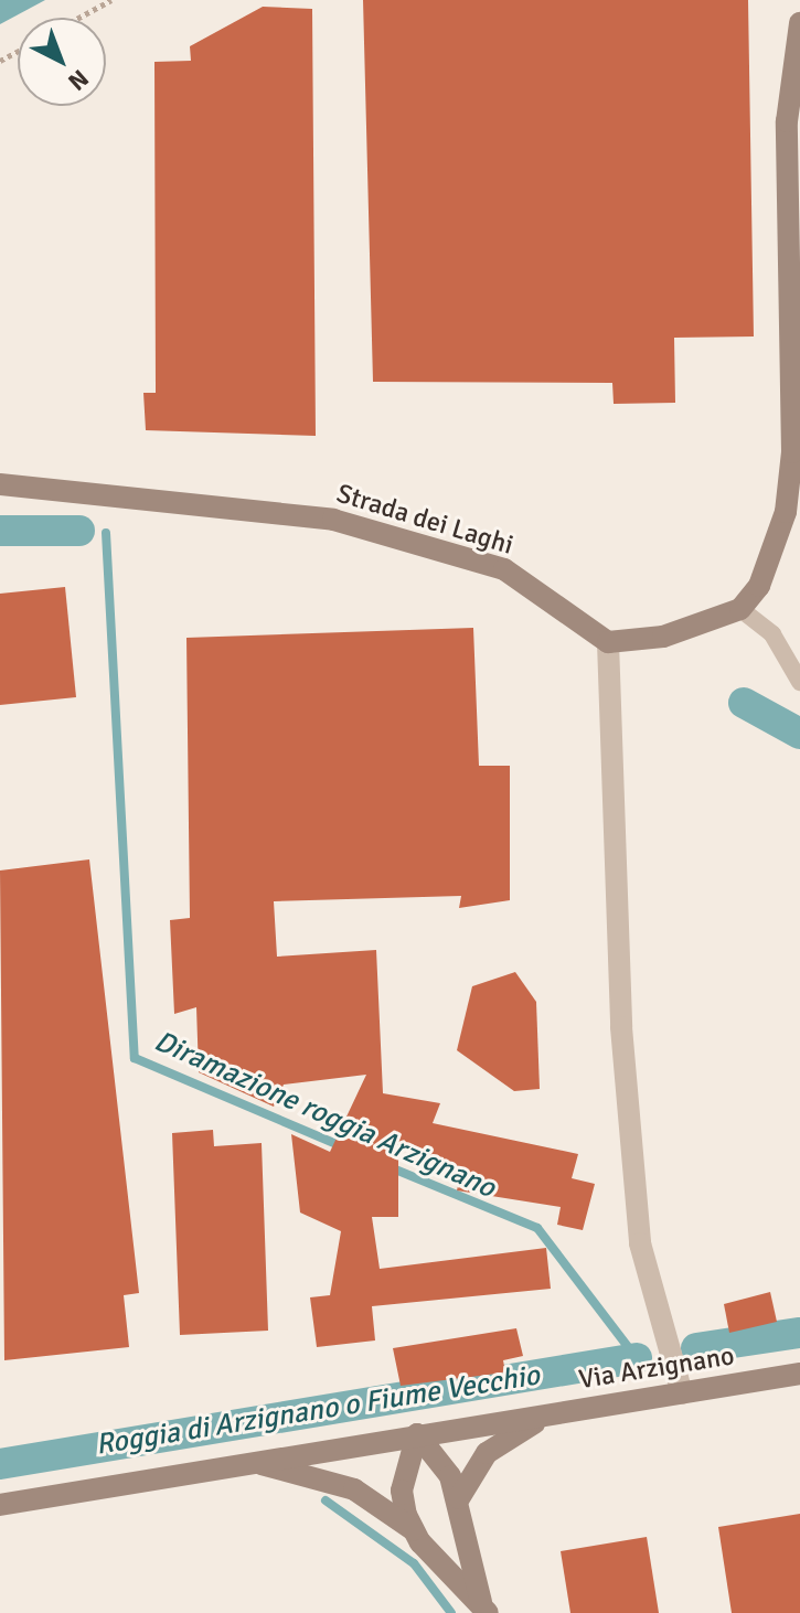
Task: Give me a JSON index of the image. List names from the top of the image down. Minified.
{"streets":{"street":["Strada dei Laghi","Via Arzignano"]},"water":["Diramazione roggia Arzignano","Roggia di Arzignano o Fiume Vecchio"],"north":"bottom right"}
